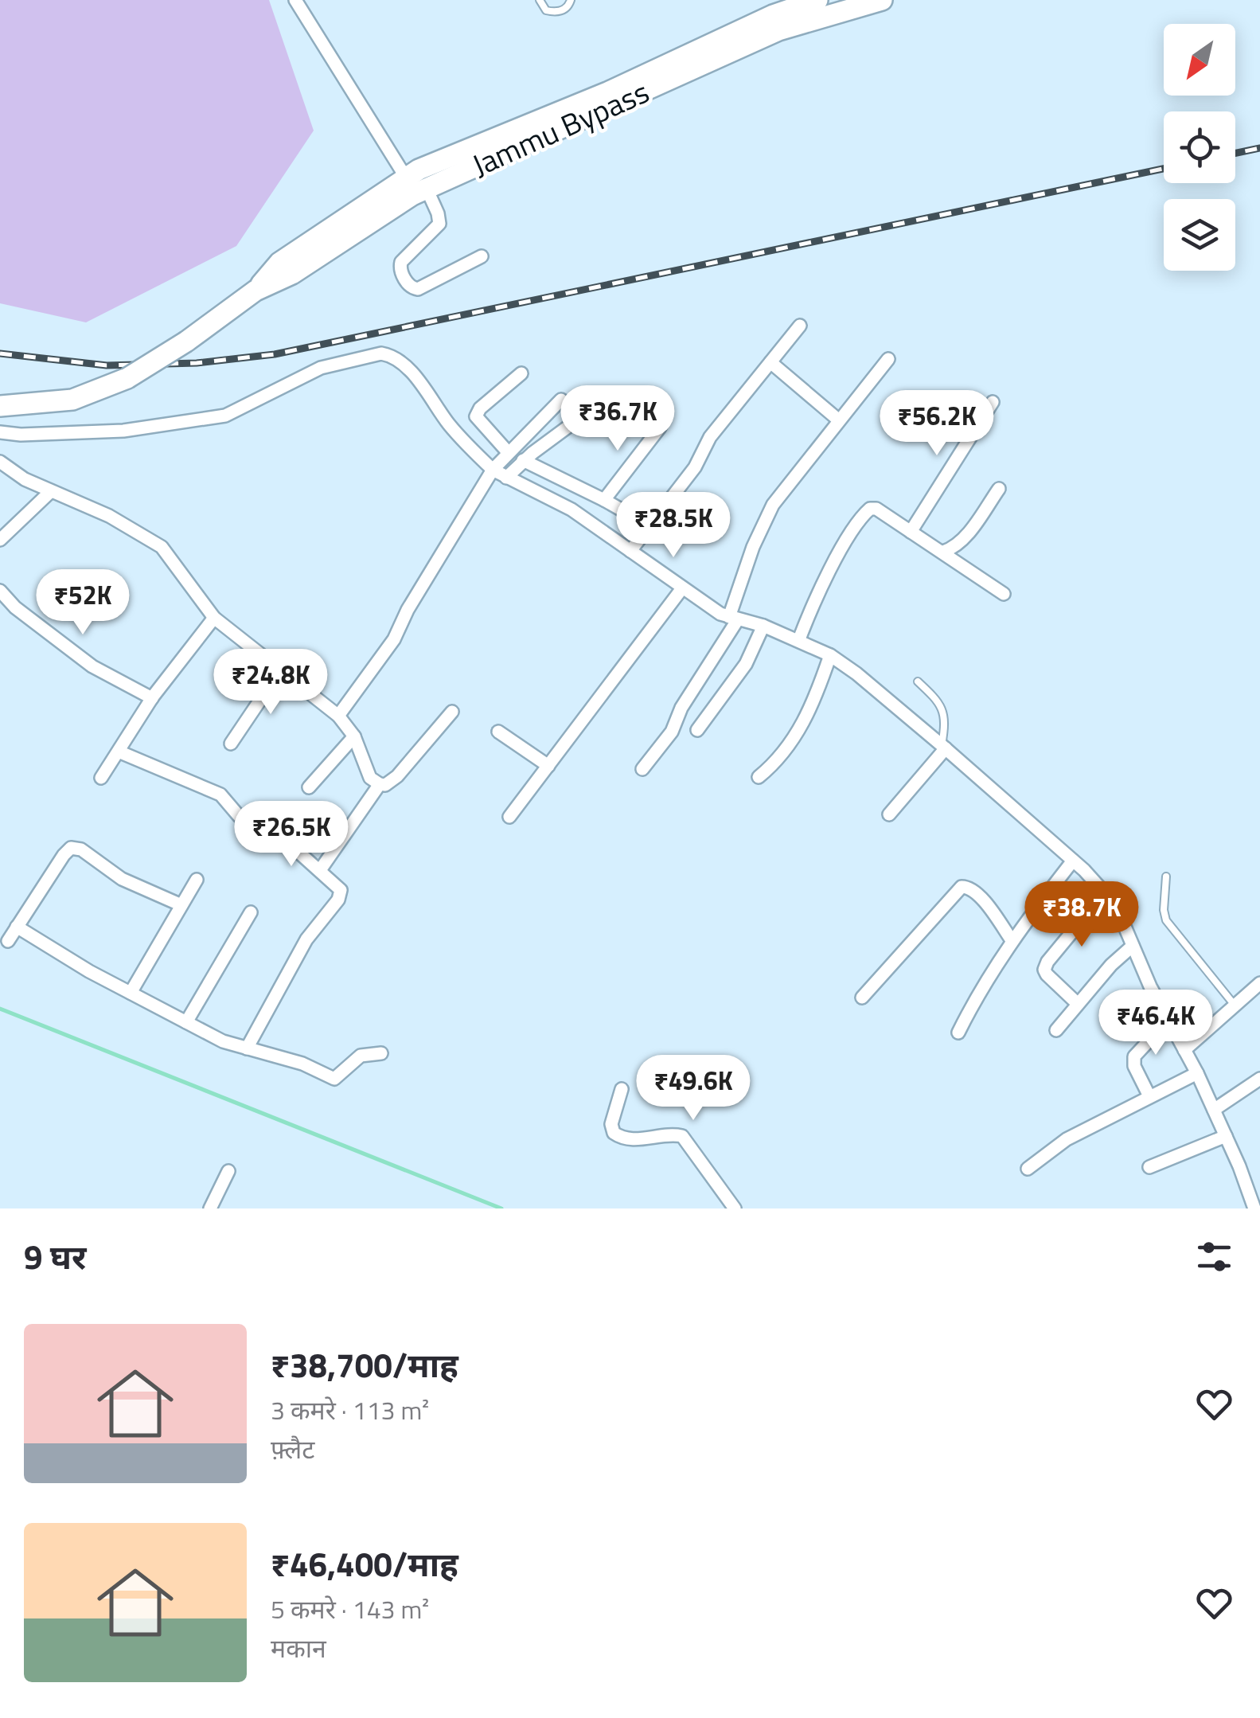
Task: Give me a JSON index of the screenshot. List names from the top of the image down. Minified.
{"streets":{"highway":["Jammu Bypass"]},"north":"bottom left","page":{"price":["₹36.7K","₹56.2K","₹28.5K","₹52K","₹24.8K","₹26.5K","₹38.7K","₹46.4K","₹49.6K"],"heading":"9 घर","list":[{"name":"₹38,700/माह","note":"3 कमरे · 113 m² · फ़्लैट"},{"name":"₹46,400/माह","note":"5 कमरे · 143 m² · मकान"}]}}
